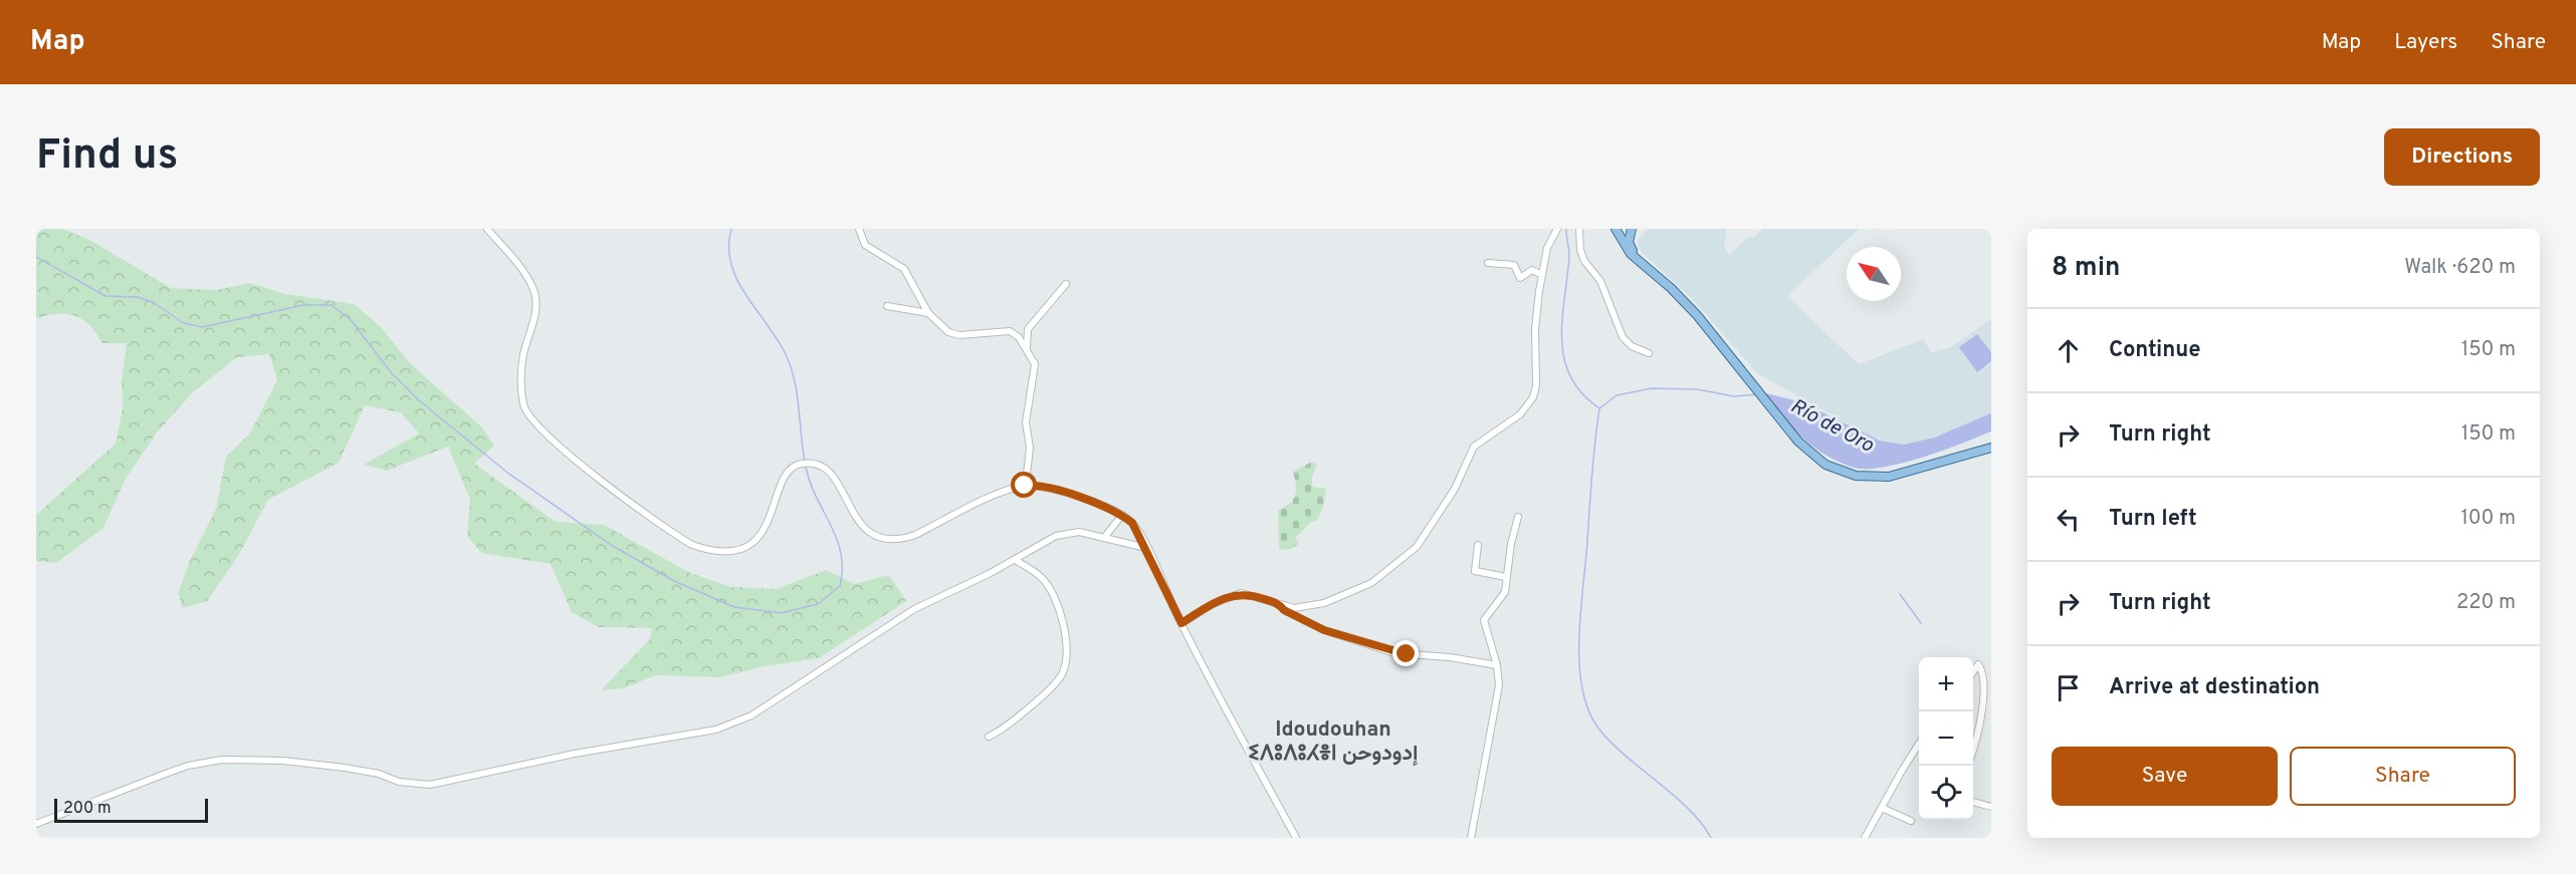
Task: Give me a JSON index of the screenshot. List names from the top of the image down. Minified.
{"districts":["Idoudouhan ⵉⴷⵓⴷⵓⵃⴻⵏ إدودوحن"],"water":["Río de Oro"],"scale_bar":"200 m","north":"top left","page":{"header":"Map","nav":["Map","Layers","Share"],"buttons":["Directions",["Save","Share"]],"title":"Find us","heading":["8 min","Walk · 620 m"],"list":[["Continue","150 m"],["Turn right","150 m"],["Turn left","100 m"],["Turn right","220 m"],"Arrive at destination"],"map_buttons":["+","−"],"scale":"200 m"}}
